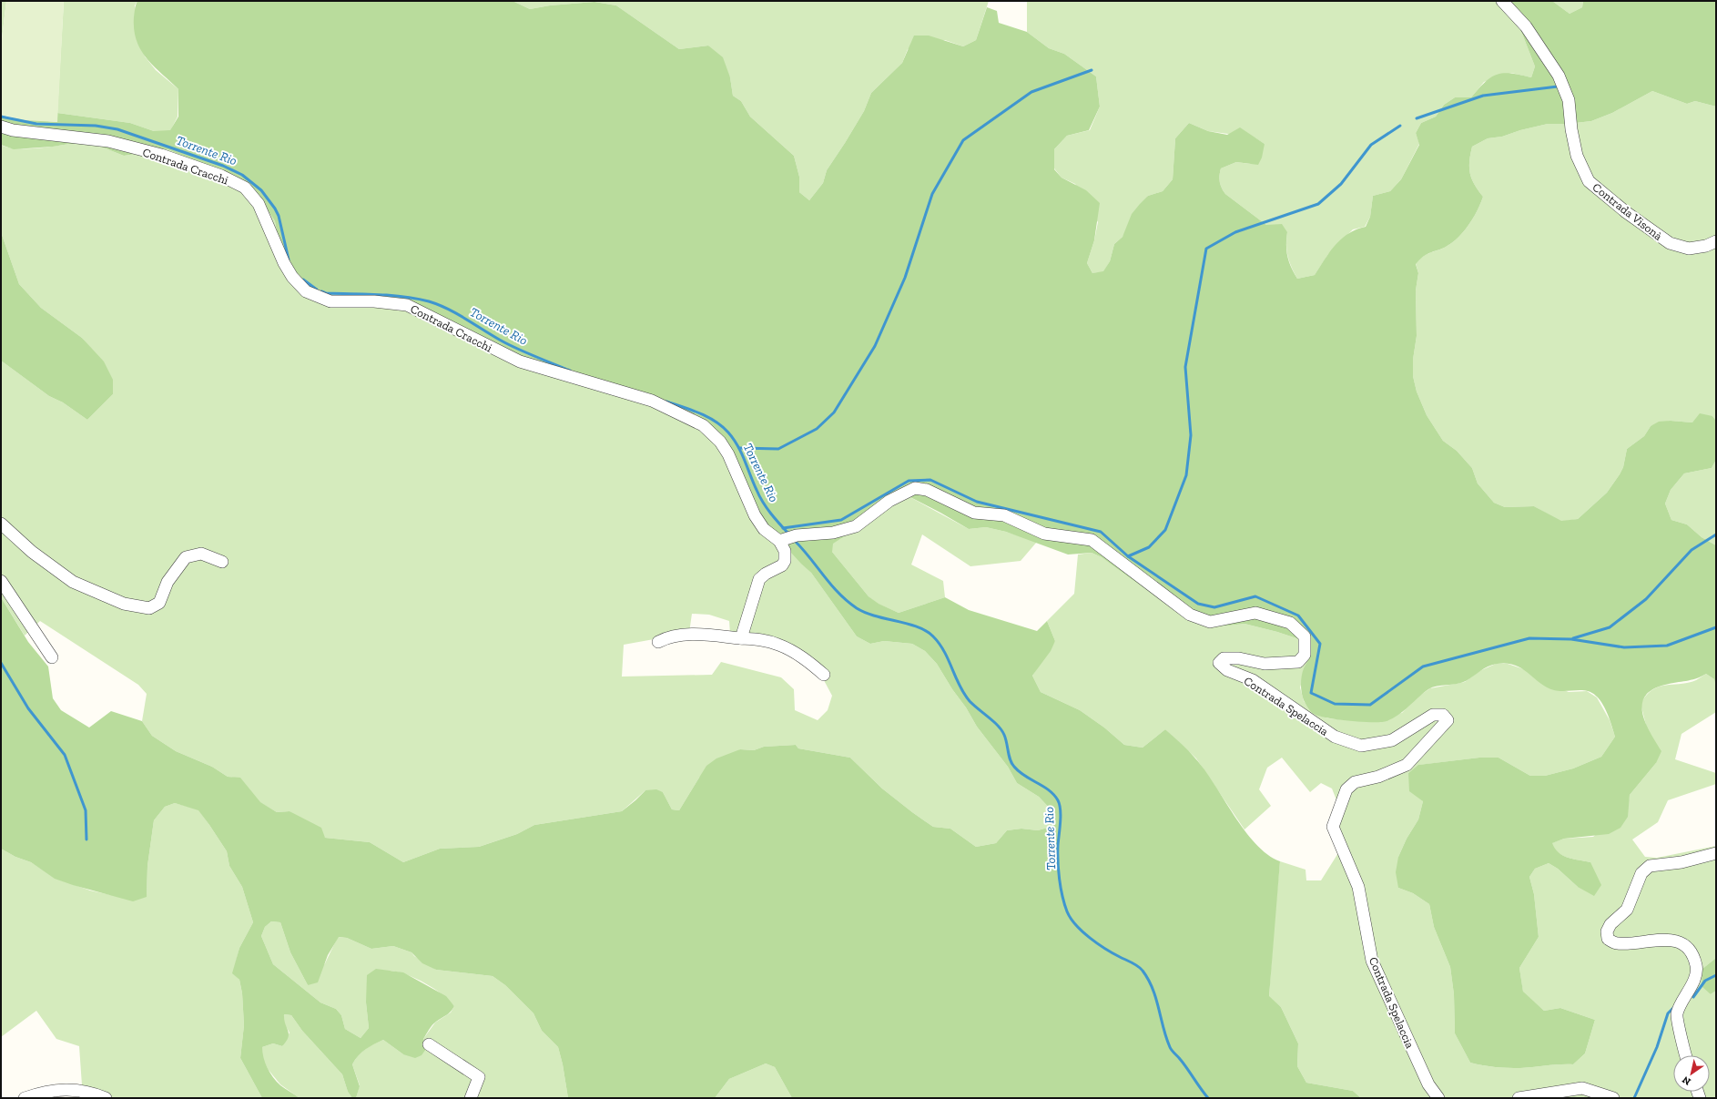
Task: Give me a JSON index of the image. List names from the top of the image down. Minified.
{"streets":{"street":["Contrada Cracchi","Contrada Visonà","Contrada Spelaccia"]},"crossings":[["Contrada Cracchi","Contrada Spelaccia"]],"water":["Torrente Rio"],"north":"bottom left"}
